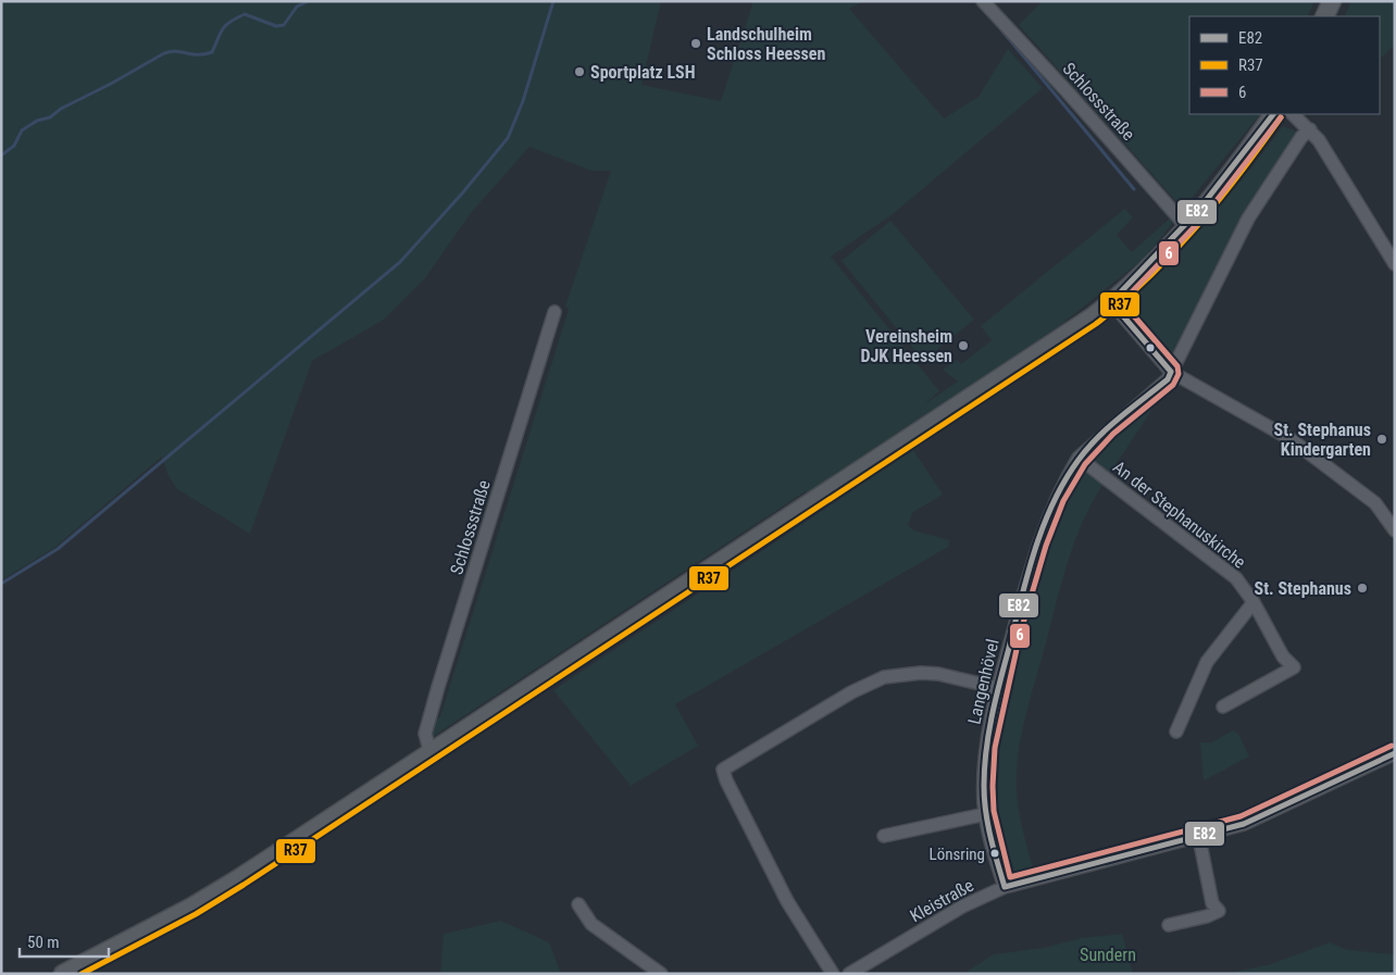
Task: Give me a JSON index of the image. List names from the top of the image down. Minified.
{"streets":{"street":["Schlossstraße","An der Stephanuskirche","Langenhövel","Kleistraße"]},"crossings":[["An der Stephanuskirche","Langenhövel"],["Langenhövel","Kleistraße"]],"parks":["Sundern"],"places":["Landschulheim Schloss Heessen","Sportplatz LSH","Vereinsheim DJK Heessen","St. Stephanus Kindergarten","St. Stephanus","Lönsring"],"lines":["transit line E82","transit line R37","transit line 6"],"legend":["E82","R37","6"],"scale_bar":"50 m"}
